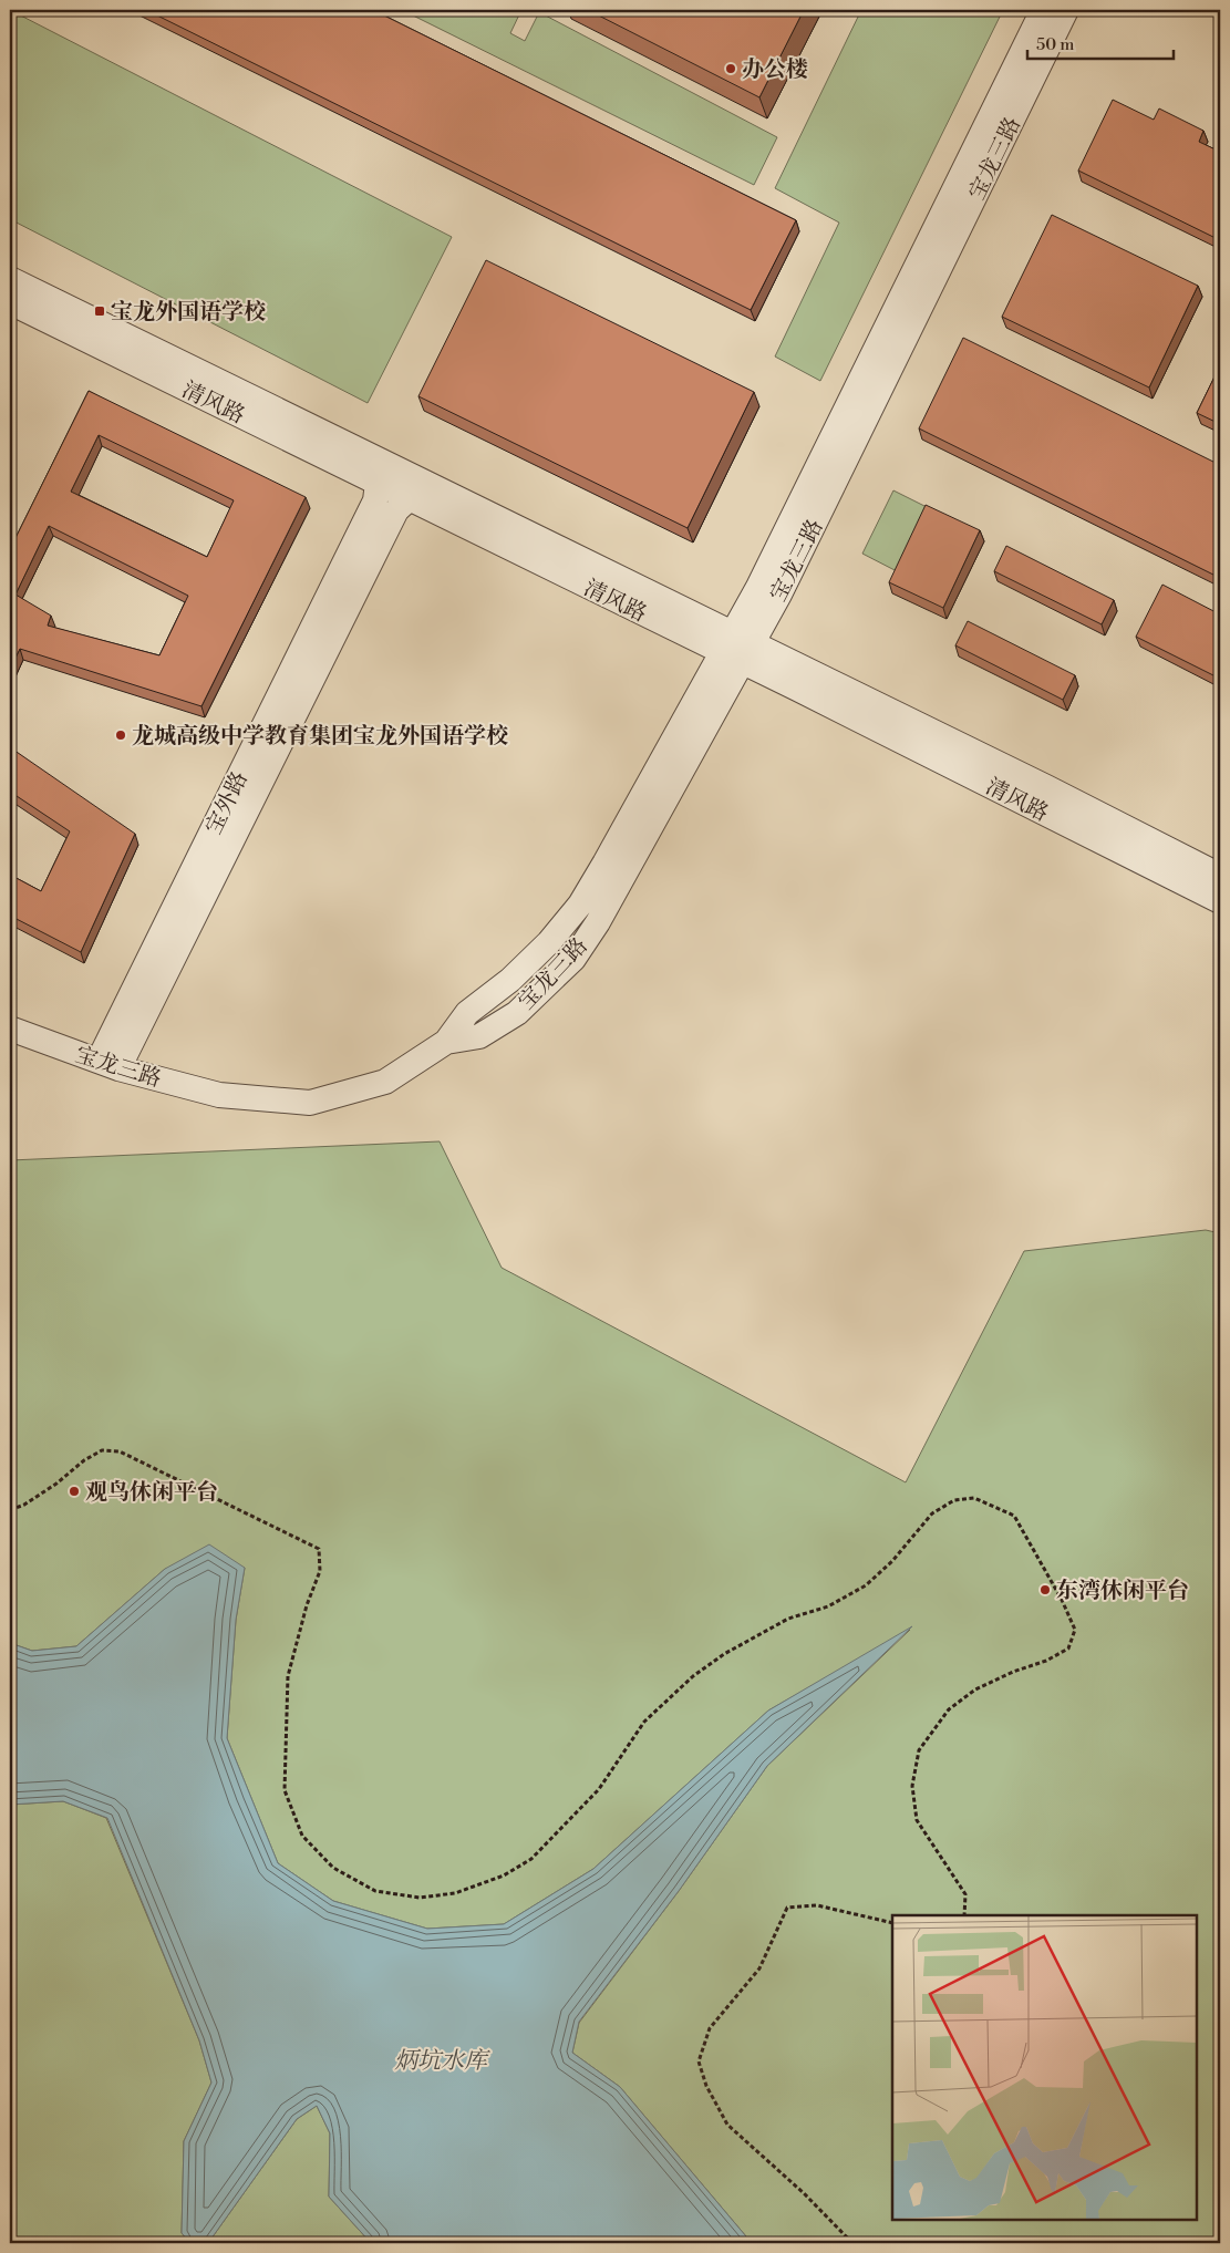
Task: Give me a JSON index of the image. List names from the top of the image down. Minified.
{"streets":{"street":["宝龙三路","清风路","宝外路"]},"crossings":[["宝龙三路","清风路"],["宝龙三路","宝外路"],["清风路","宝外路"]],"water":["炳坑水库"],"places":{"other":["办公楼","龙城高级中学教育集团宝龙外国语学校","观鸟休闲平台","东湾休闲平台"],"transit":["宝龙外国语学校"]},"scale_bar":"50 m"}
